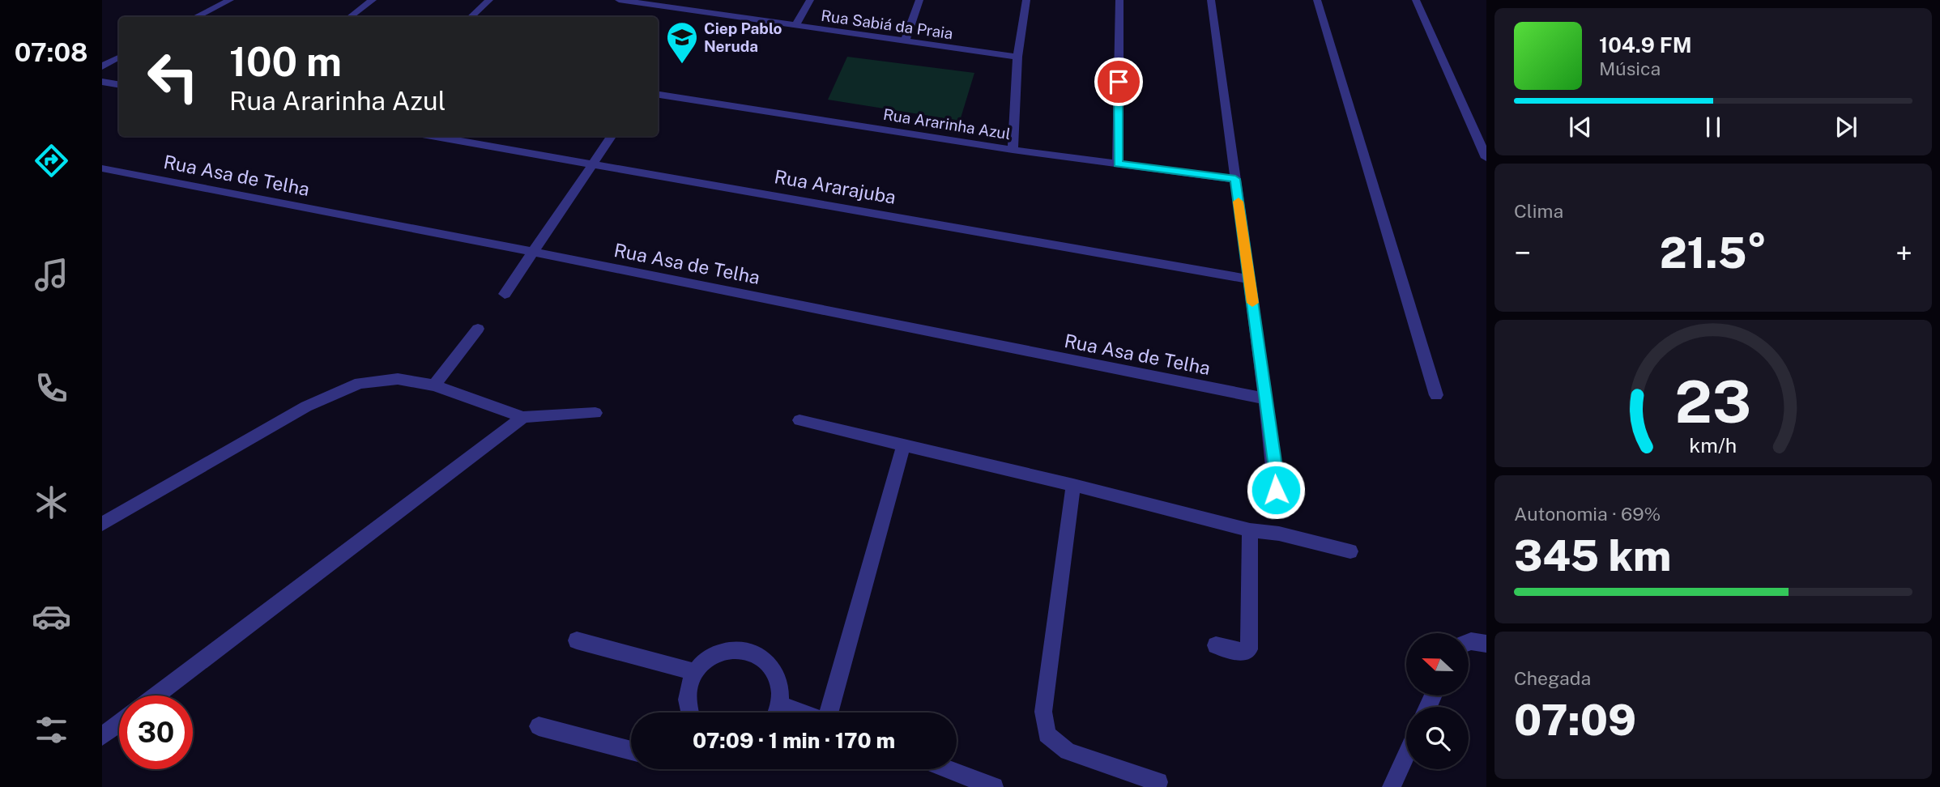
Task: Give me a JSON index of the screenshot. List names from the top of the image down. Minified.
{"streets":{"street":["Rua Sabiá da Praia","Rua Ararinha Azul","Rua Asa de Telha","Rua Ararajuba"]},"places":{"school or university":["Ciep Pablo Neruda"]},"north":"left","page":{"tabs":"07:08","turn":["100 m","Rua Ararinha Azul"],"song":["104.9 FM","Música"],"tile":["Clima",["Autonomia · 69%","345 km"],["Chegada","07:09"]],"heat":["−","21.5°","+"],"limit":"30","trip":"07:09 · 1 min · 170 m","gauge":["23","km/h"]}}
